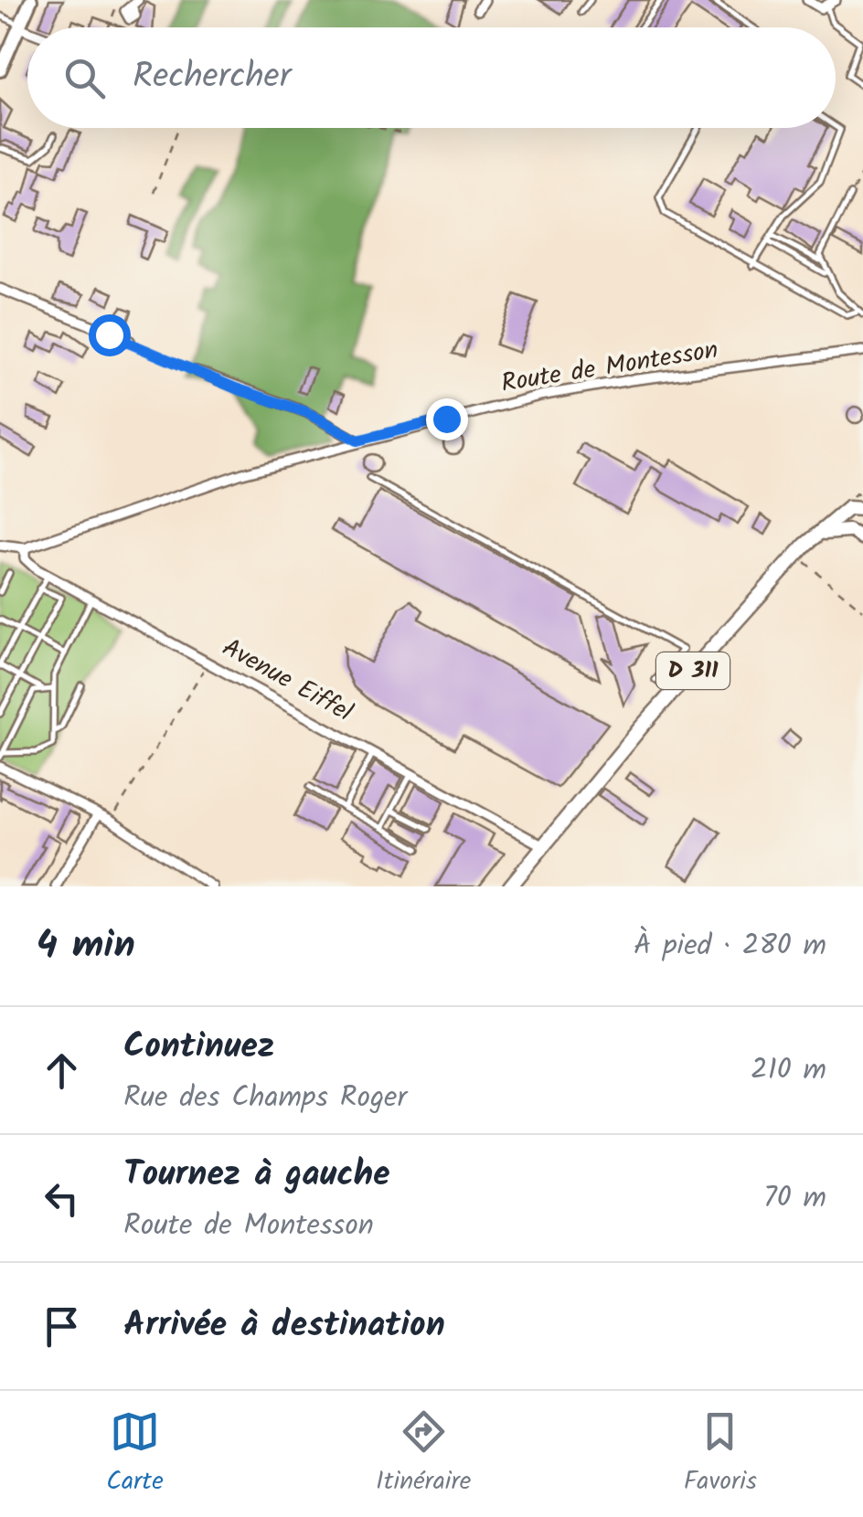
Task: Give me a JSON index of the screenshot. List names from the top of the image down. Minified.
{"streets":{"main road":["D 311"],"street":["Route de Montesson","Avenue Eiffel"]},"crossings":[["Route de Montesson","Avenue Eiffel"],["D 311","Avenue Eiffel"]],"page":{"search":"Rechercher","heading":["4 min","À pied · 280 m"],"list":[["Continuez","Rue des Champs Roger","210 m"],["Tournez à gauche","Route de Montesson","70 m"],"Arrivée à destination"],"nav":["Carte","Itinéraire","Favoris"]}}
